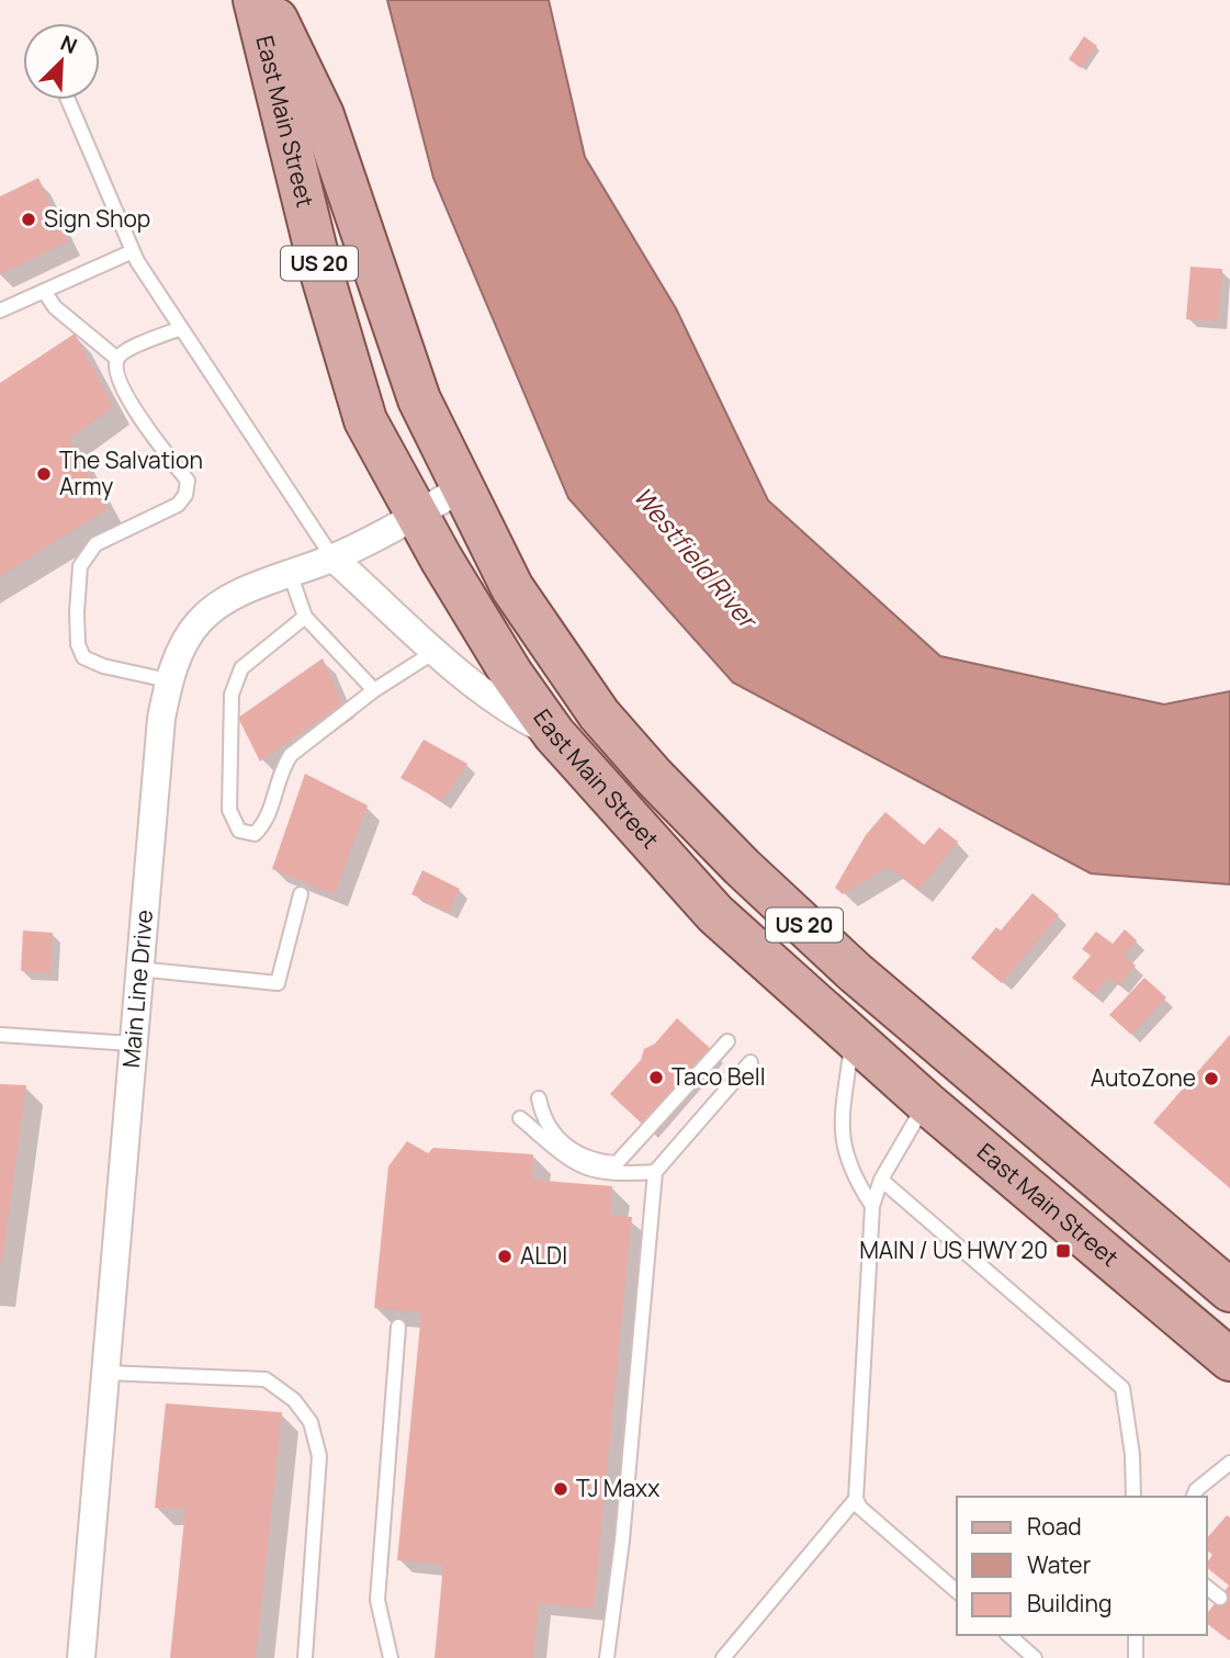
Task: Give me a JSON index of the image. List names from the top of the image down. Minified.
{"streets":{"main road":["East Main Street","US 20"],"street":["Main Line Drive"]},"crossings":[["East Main Street","Main Line Drive"]],"water":["Westfield River"],"places":{"other":["Sign Shop","The Salvation Army","Taco Bell","AutoZone","ALDI","TJ Maxx"],"transit":["MAIN / US HWY 20"]},"legend":["Road","Water","Building"],"north":"top right"}
